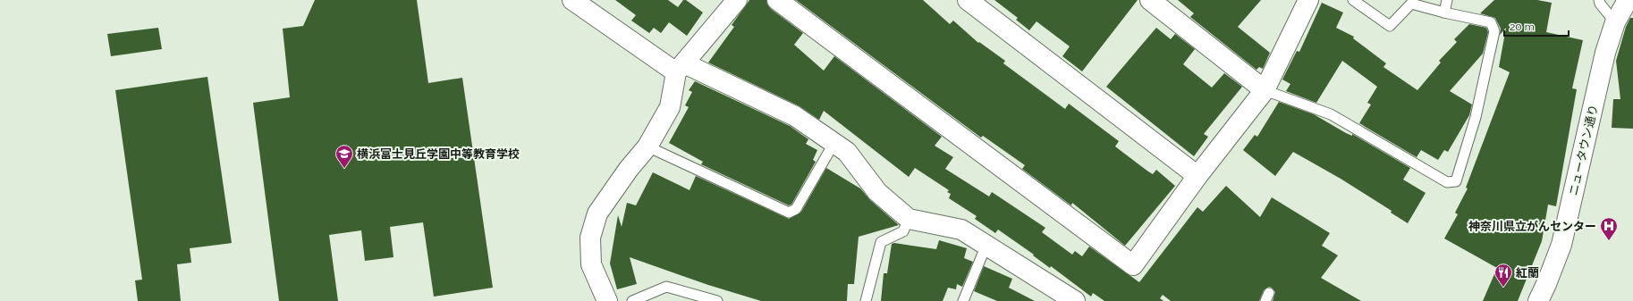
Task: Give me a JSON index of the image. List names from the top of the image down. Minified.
{"streets":{"street":["ニュータウン通り"]},"places":{"school or university":["横浜富士見丘学園中等教育学校"],"hospital":["神奈川県立がんセンター"],"restaurant":["紅蘭"]},"scale_bar":"20 m"}
